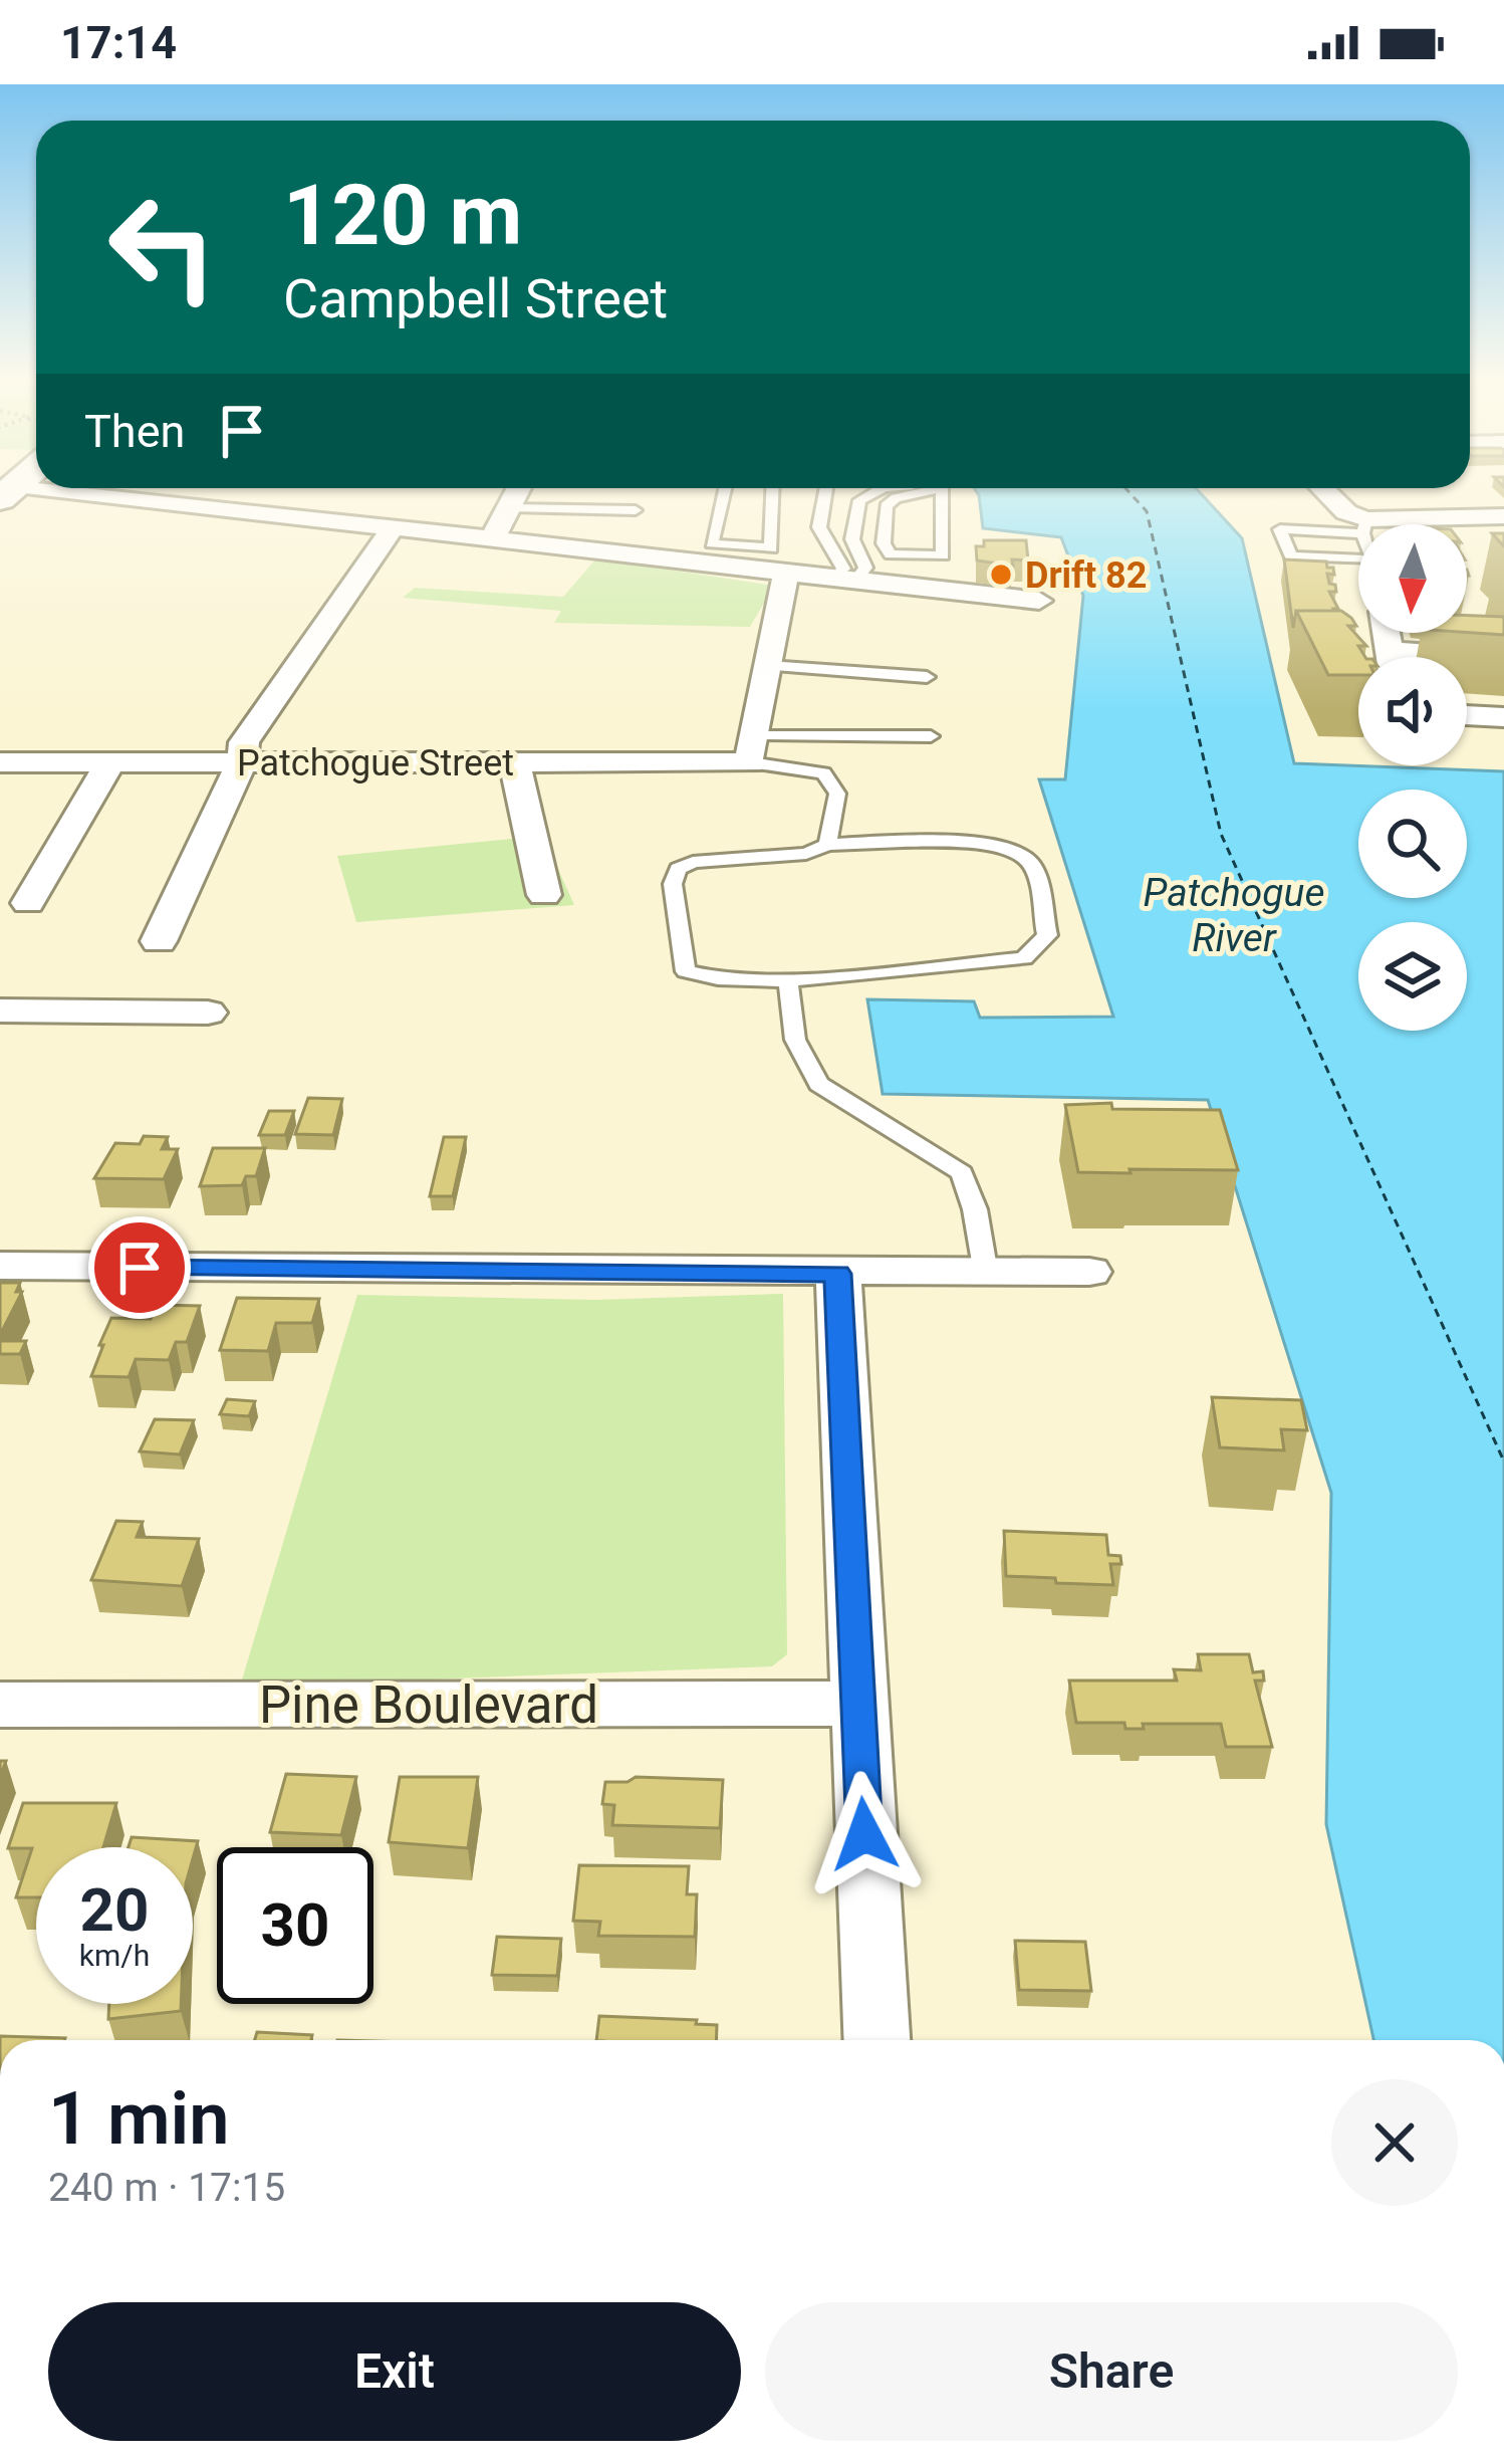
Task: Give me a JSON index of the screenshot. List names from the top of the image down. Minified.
{"streets":{"street":["Patchogue Street","Pine Boulevard"]},"water":["Patchogue River"],"places":["Drift 82"],"north":"bottom","page":{"status":"17:14","turn":["120 m","Campbell Street"],"then":"Then","speed":"20 km/h","limit":"30","heading":["1 min","240 m · 17:15"],"buttons":["Exit","Share"]}}
